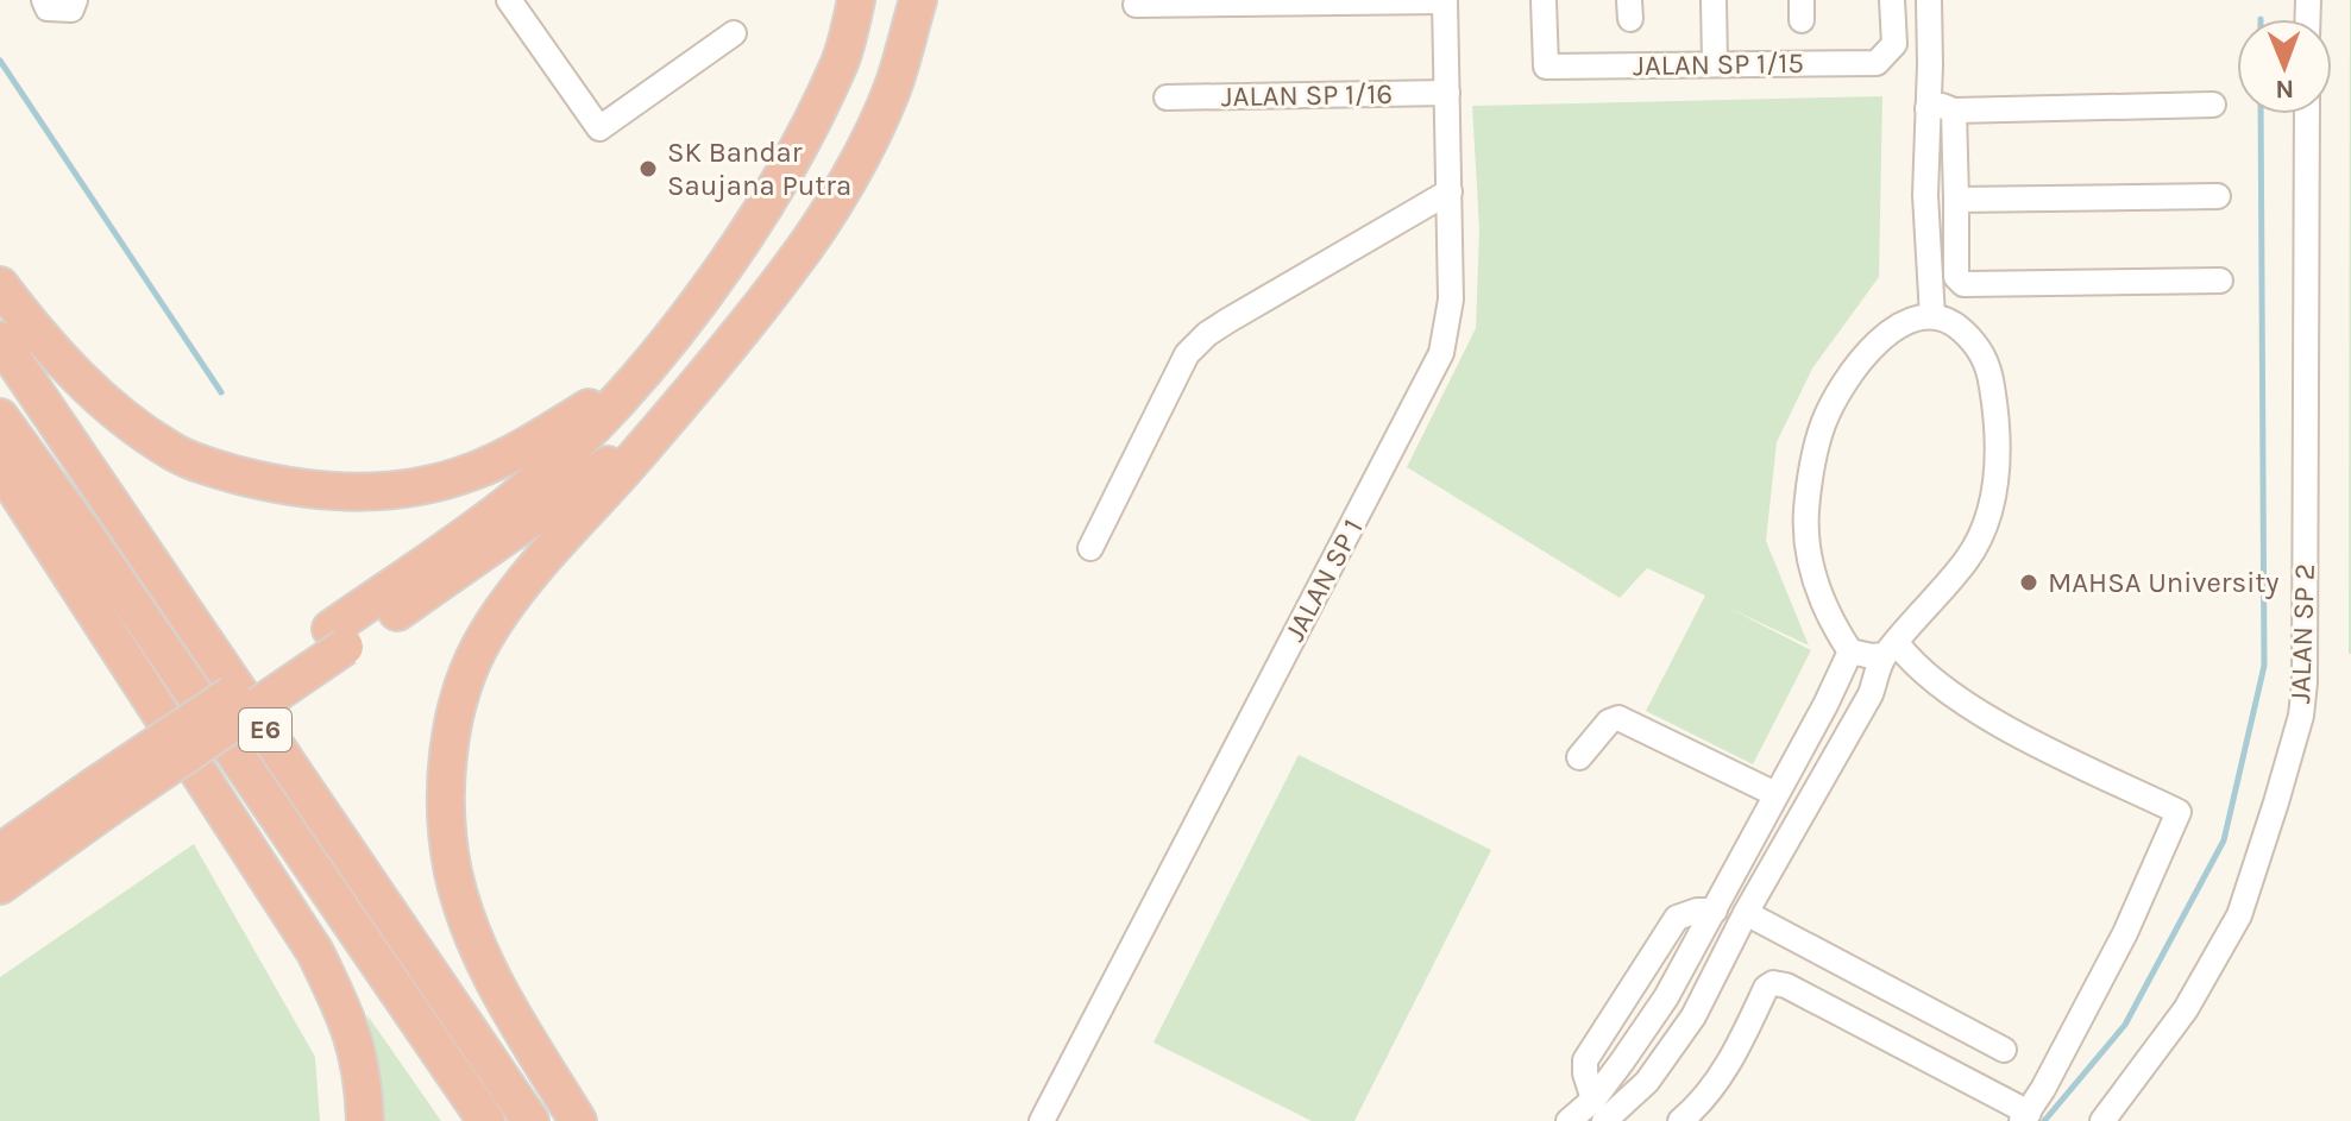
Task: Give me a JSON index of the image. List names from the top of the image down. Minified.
{"streets":{"highway":["E6"],"street":["JALAN SP 1/15","JALAN SP 1/16","JALAN SP 1","JALAN SP 2"]},"crossings":[["JALAN SP 1/16","JALAN SP 1"]],"places":["SK Bandar Saujana Putra","MAHSA University"],"north":"bottom"}
